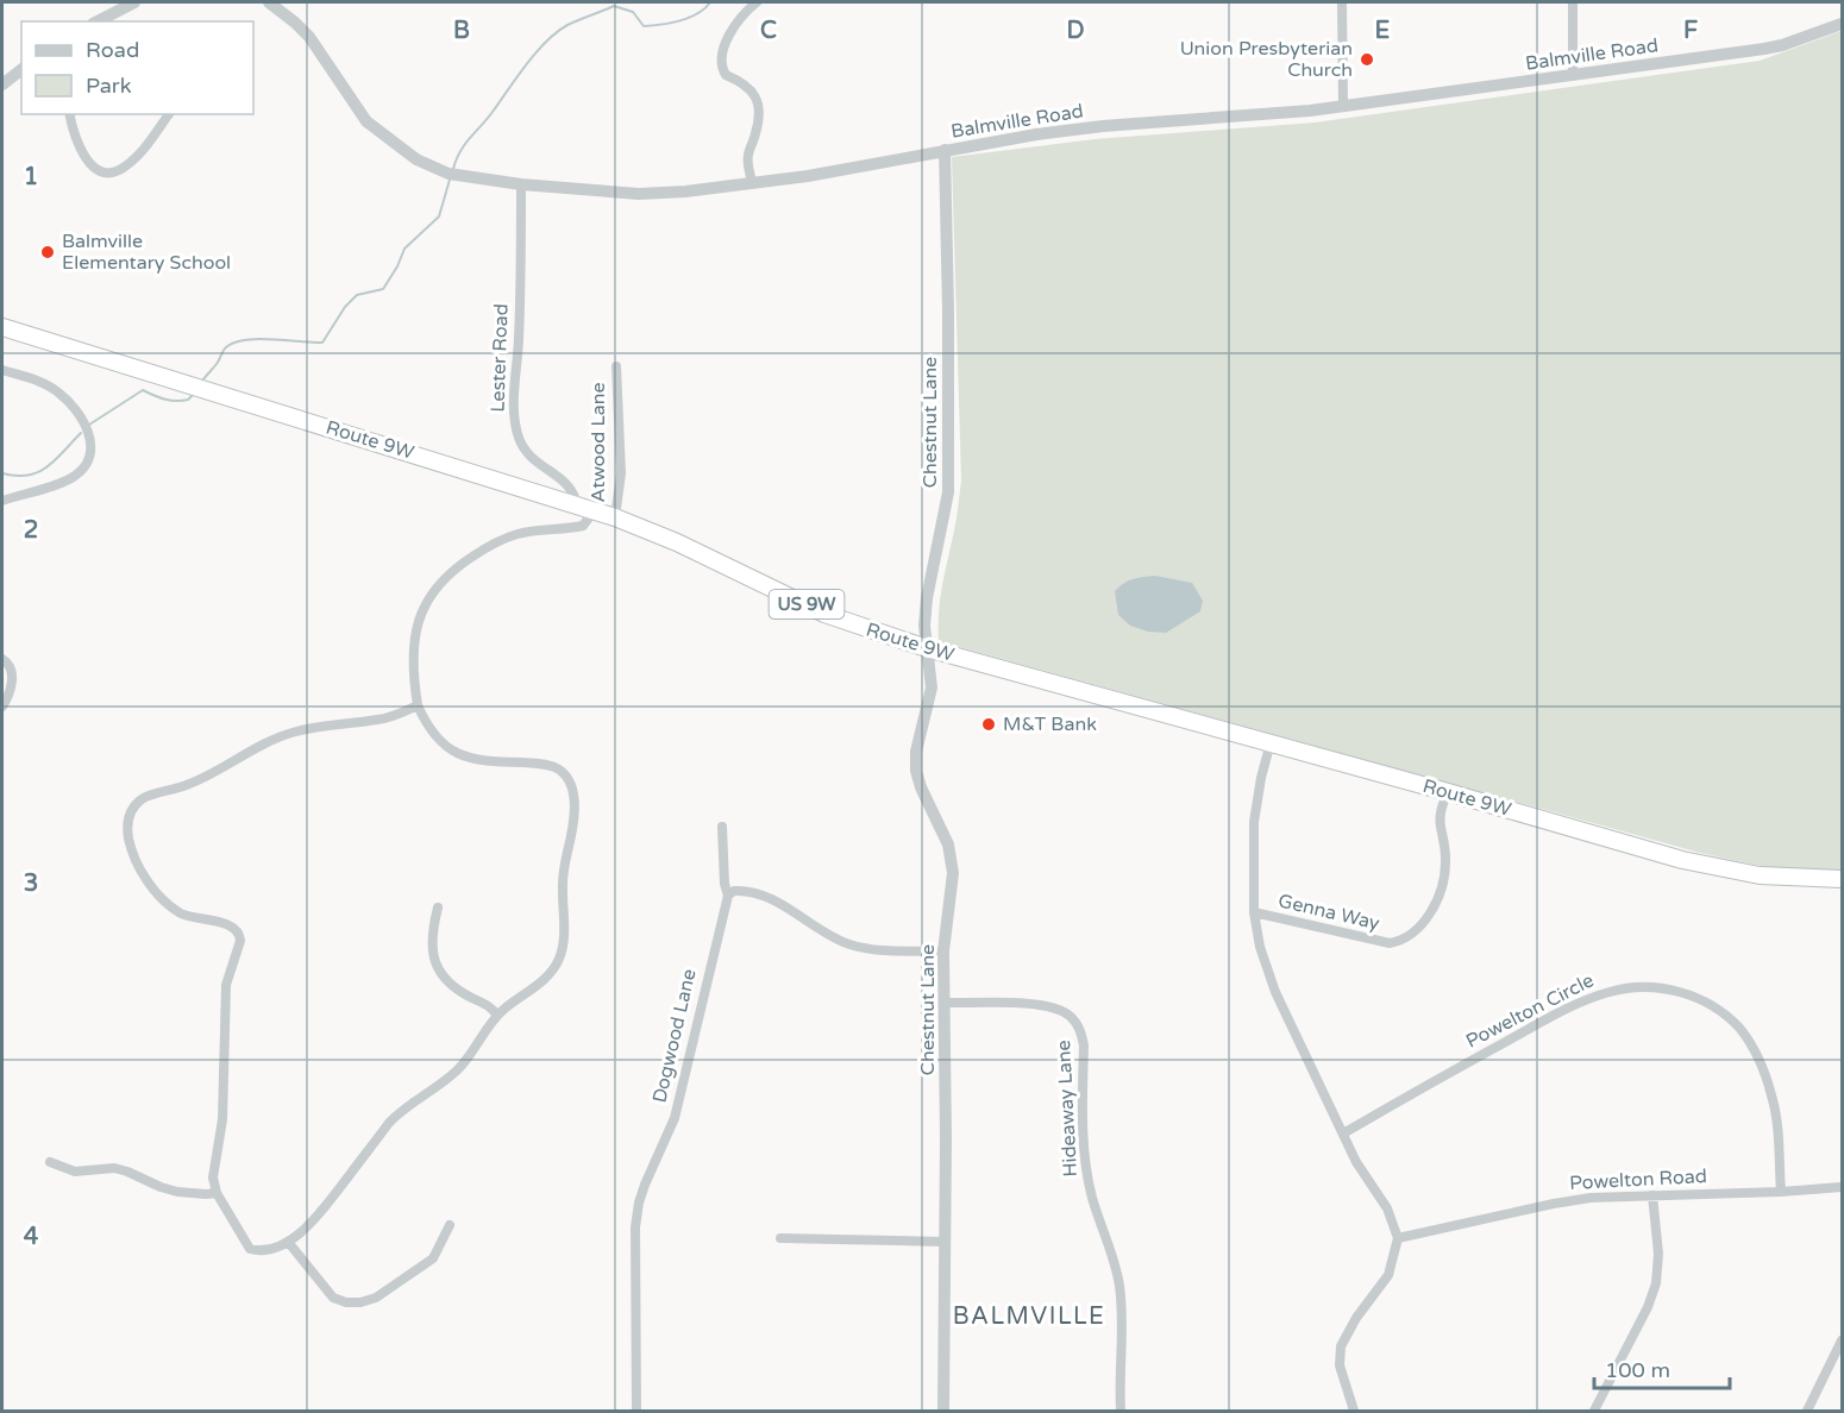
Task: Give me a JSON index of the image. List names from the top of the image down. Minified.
{"streets":{"highway":["Route 9W","US 9W"],"street":["Balmville Road","Lester Road","Chestnut Lane","Atwood Lane","Genna Way","Powelton Circle","Dogwood Lane","Hideaway Lane","Powelton Road"]},"crossings":[["Balmville Road","Lester Road"],["Balmville Road","Chestnut Lane"],["Lester Road","Route 9W"],["Chestnut Lane","Route 9W"],["Chestnut Lane","Hideaway Lane"],["Route 9W","Atwood Lane"],["Route 9W","Genna Way"],["Powelton Circle","Powelton Road"]],"districts":["BALMVILLE"],"places":["Union Presbyterian Church","Balmville Elementary School","M&T Bank"],"legend":["Road","Park"],"scale_bar":"100 m","grid":{"columns":["B","C","D","E","F"],"rows":["1","2","3","4"]}}
